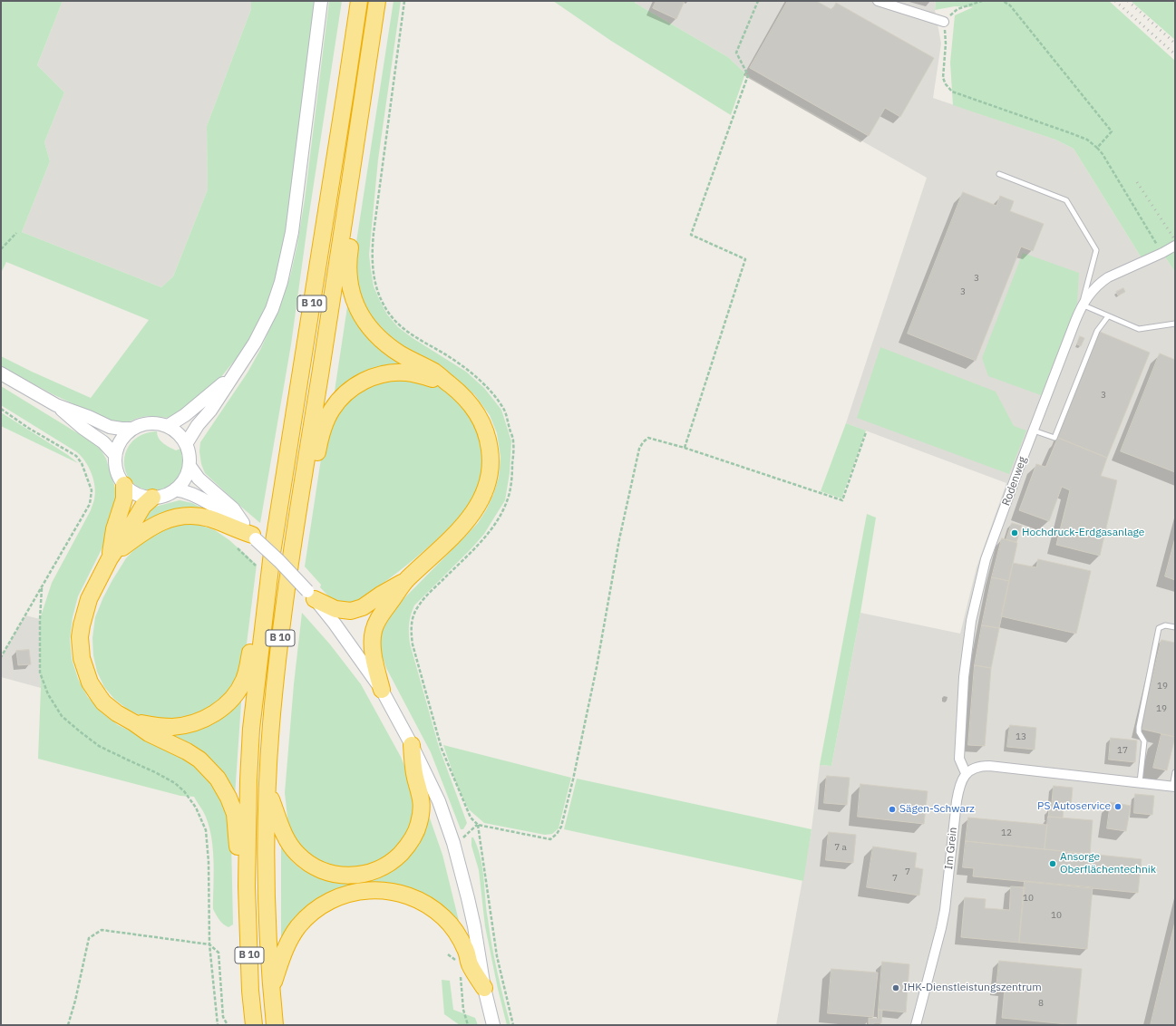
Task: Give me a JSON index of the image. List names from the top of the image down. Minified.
{"streets":{"highway":["B 10"],"street":["Rodenweg","Im Grein"]},"crossings":[["Rodenweg","Im Grein"]],"places":["Hochdruck-Erdgasanlage","PS Autoservice","Sägen-Schwarz","Ansorge Oberflächentechnik","IHK-Dienstleistungszentrum"],"house_numbers":["3","3","3","19","19","13","17","12","7 a","7","7","10","10","8"]}
